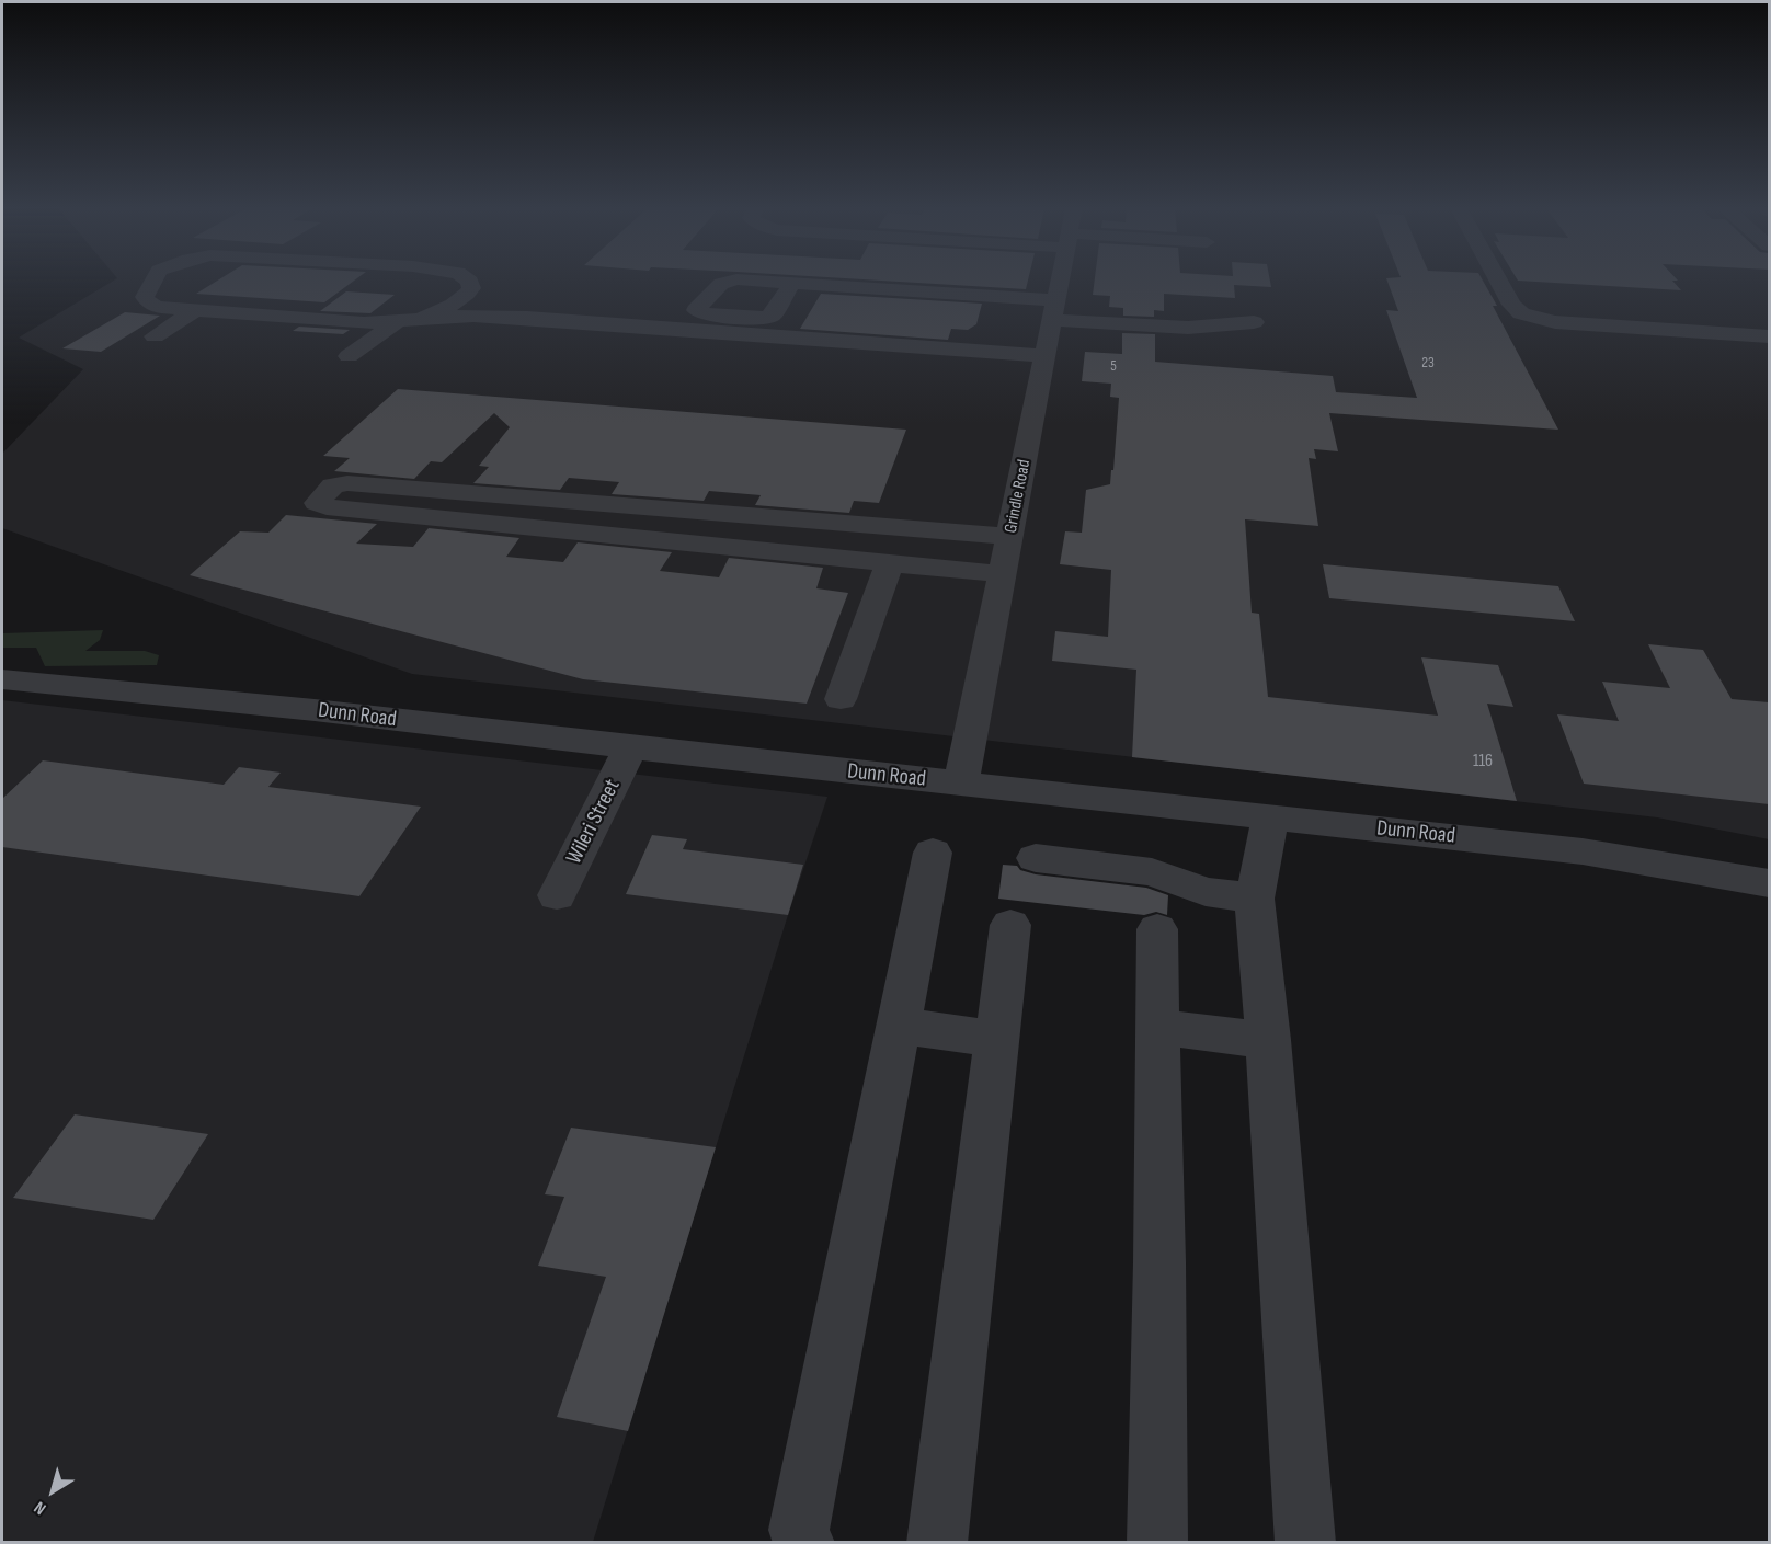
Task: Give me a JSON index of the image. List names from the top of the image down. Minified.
{"streets":{"street":["Grindle Road","Dunn Road","Wileri Street"]},"crossings":[["Grindle Road","Dunn Road"],["Dunn Road","Wileri Street"]],"house_numbers":["23","5","116"],"north":"bottom left"}
